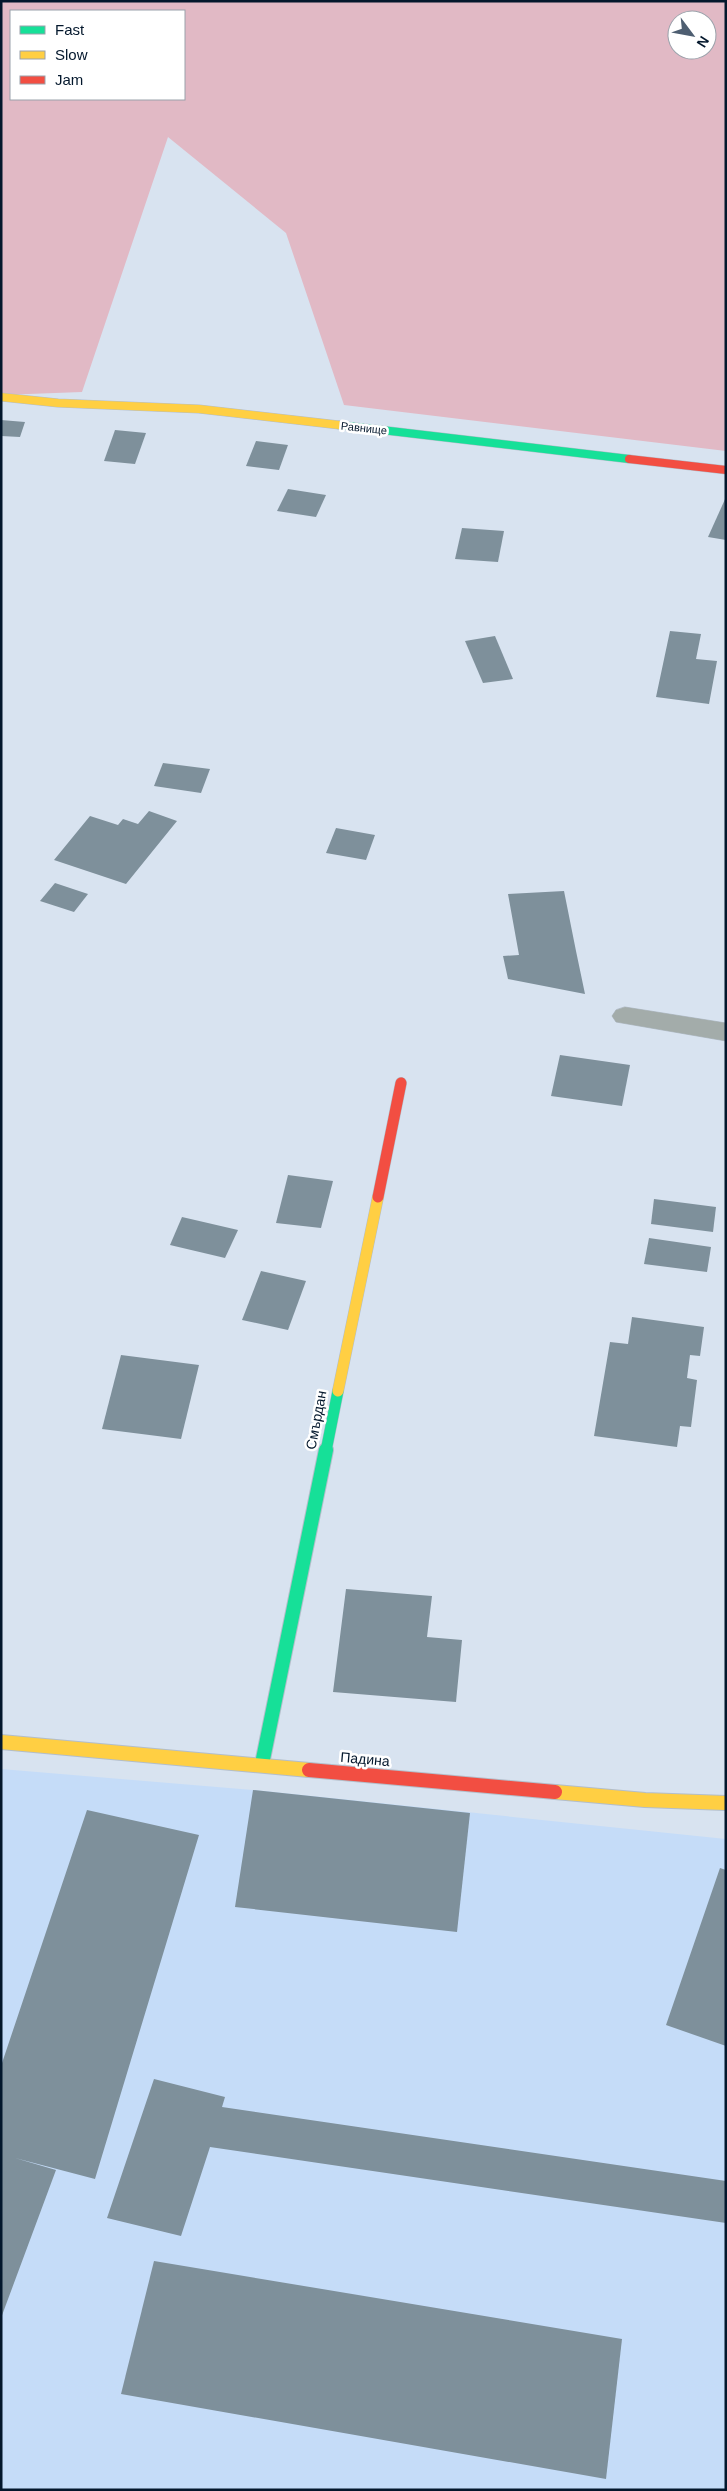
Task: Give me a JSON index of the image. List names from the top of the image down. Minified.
{"streets":{"street":["Равнище","Смърдан","Падина"]},"crossings":[["Смърдан","Падина"]],"legend":["Fast","Slow","Jam"],"north":"bottom right"}
